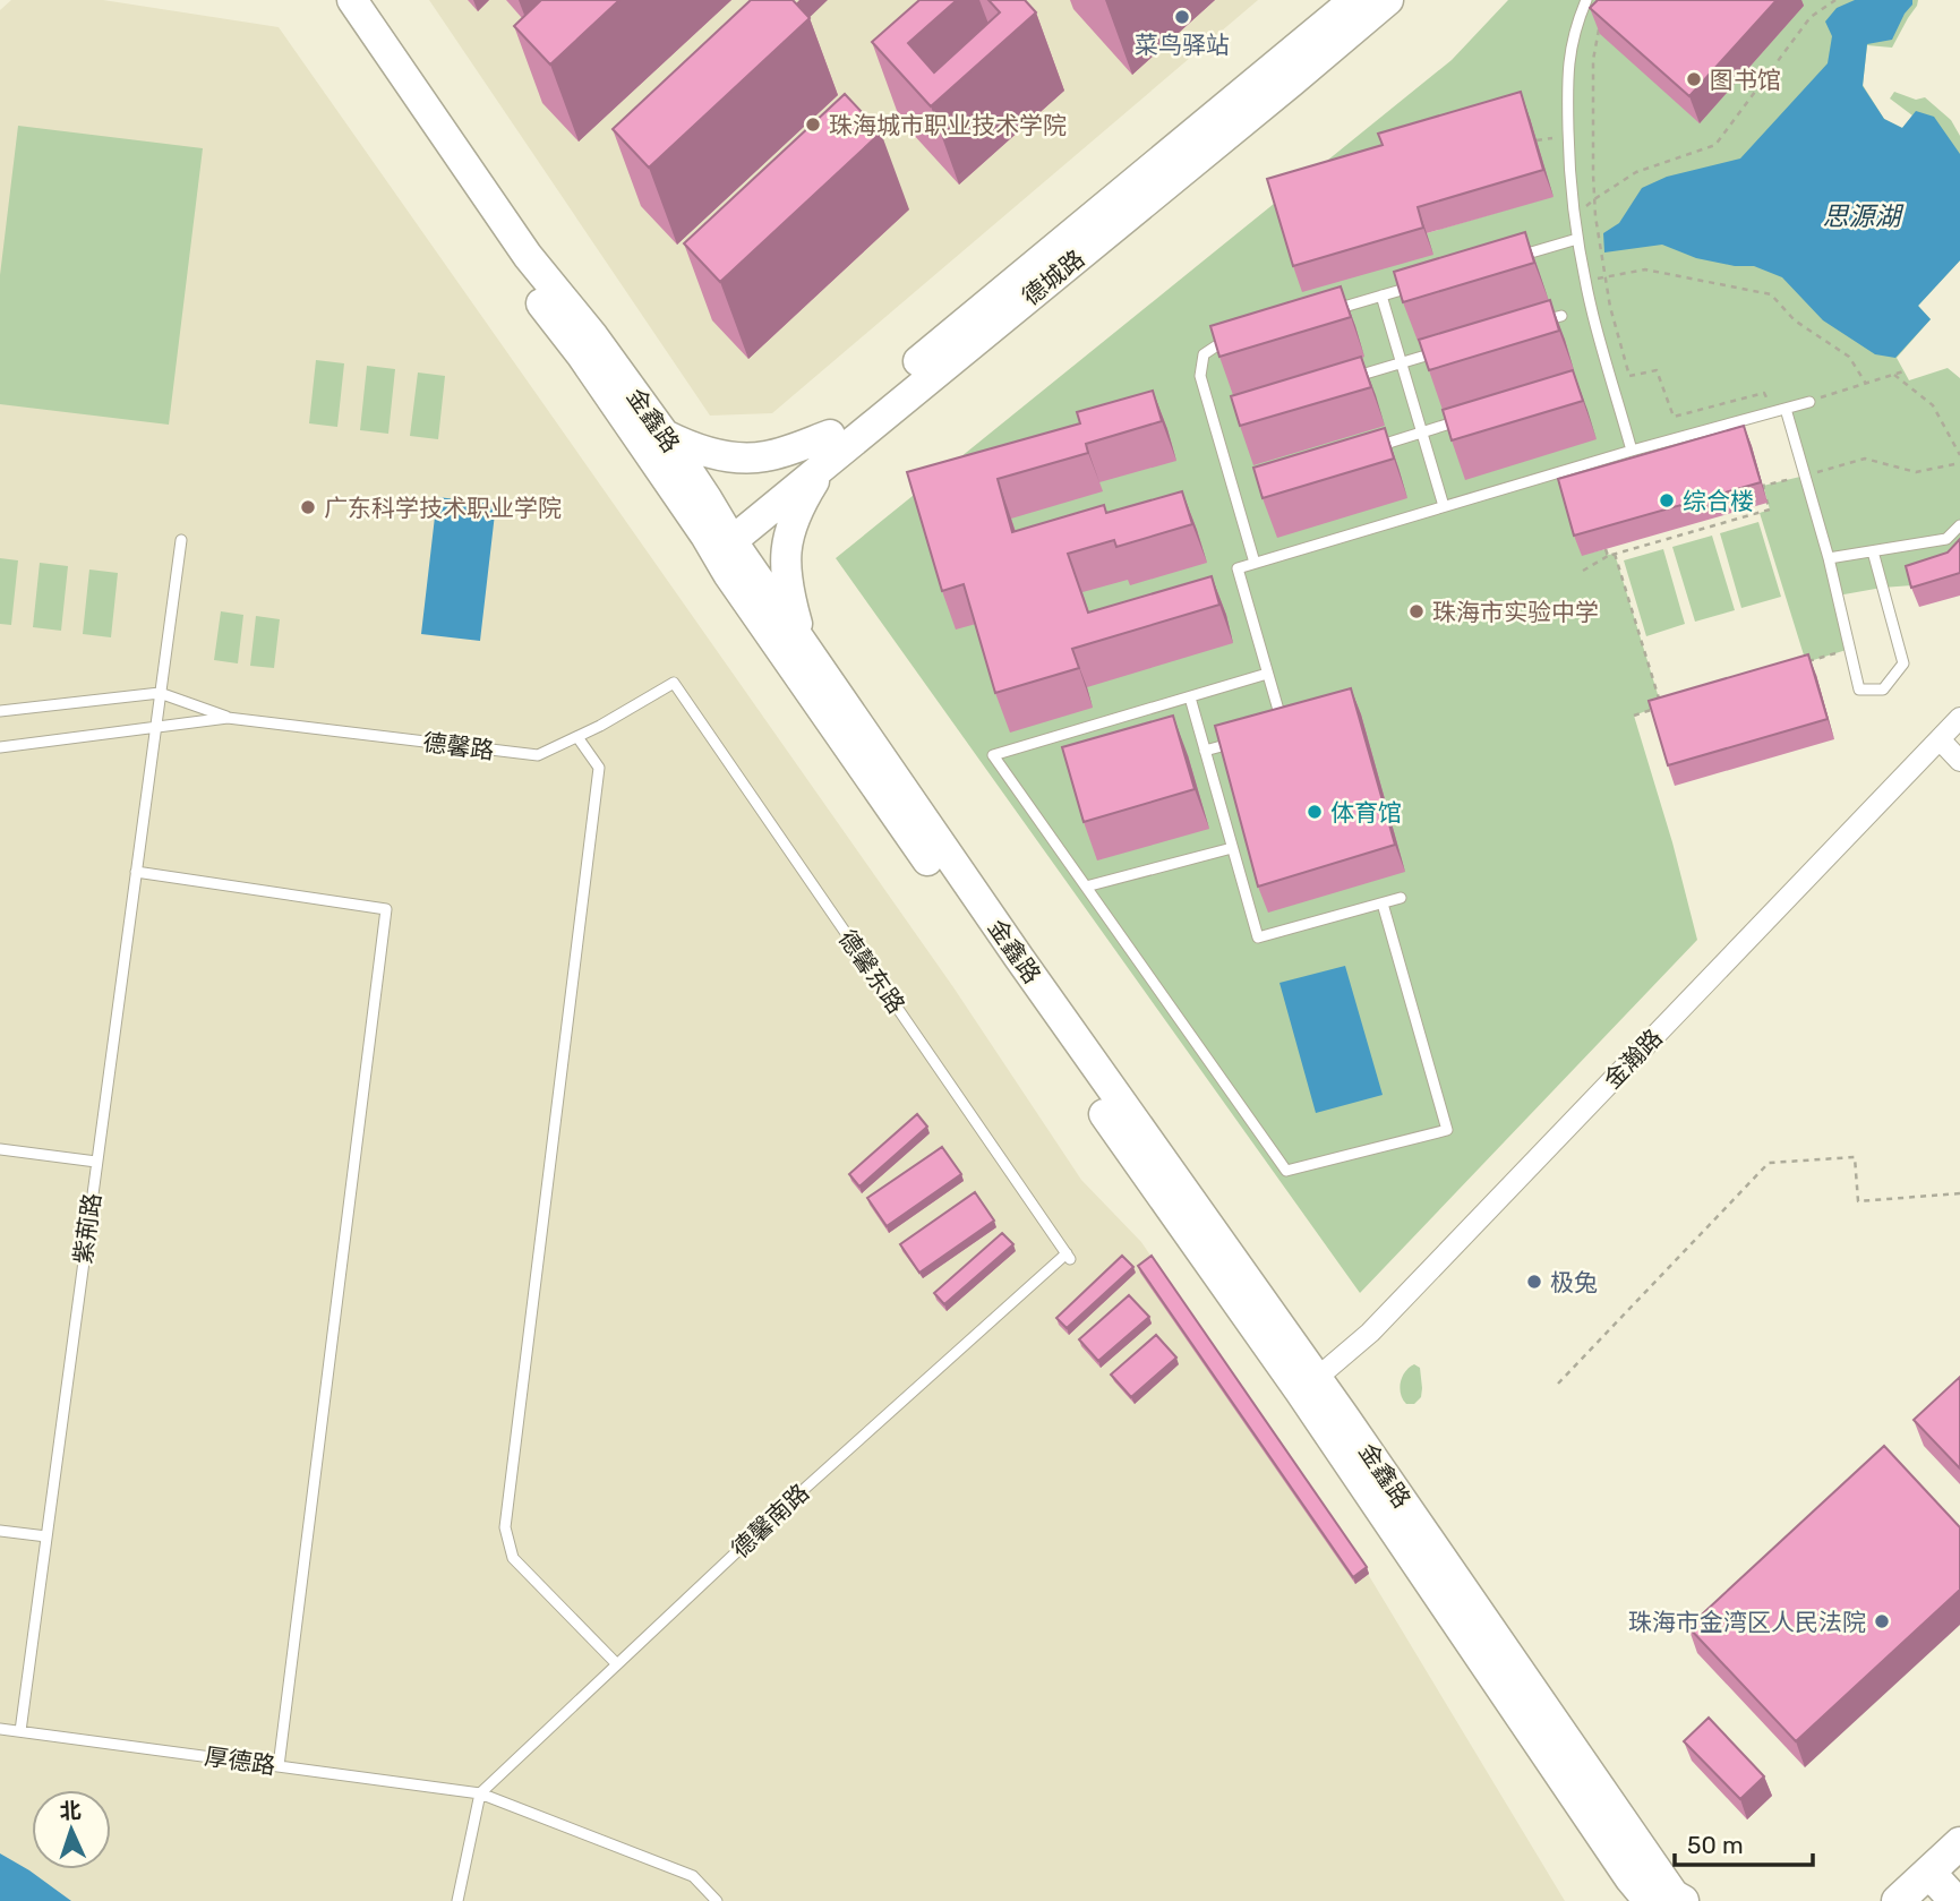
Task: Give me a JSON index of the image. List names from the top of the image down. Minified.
{"streets":{"street":["德城路","金鑫路","金瀚路"],"lane":["德馨路","德馨东路","紫荊路","德馨南路","厚德路"]},"crossings":[["德城路","金鑫路"],["金鑫路","金瀚路"],["德馨路","德馨东路"],["德馨路","紫荊路"],["德馨东路","德馨南路"],["紫荊路","厚德路"],["德馨南路","厚德路"]],"water":["思源湖"],"places":["菜鸟驿站","图书馆","珠海城市职业技术学院","综合楼","广东科学技术职业学院","珠海市实验中学","体育馆","极兔","珠海市金湾区人民法院"],"scale_bar":"50 m","north":"top"}
